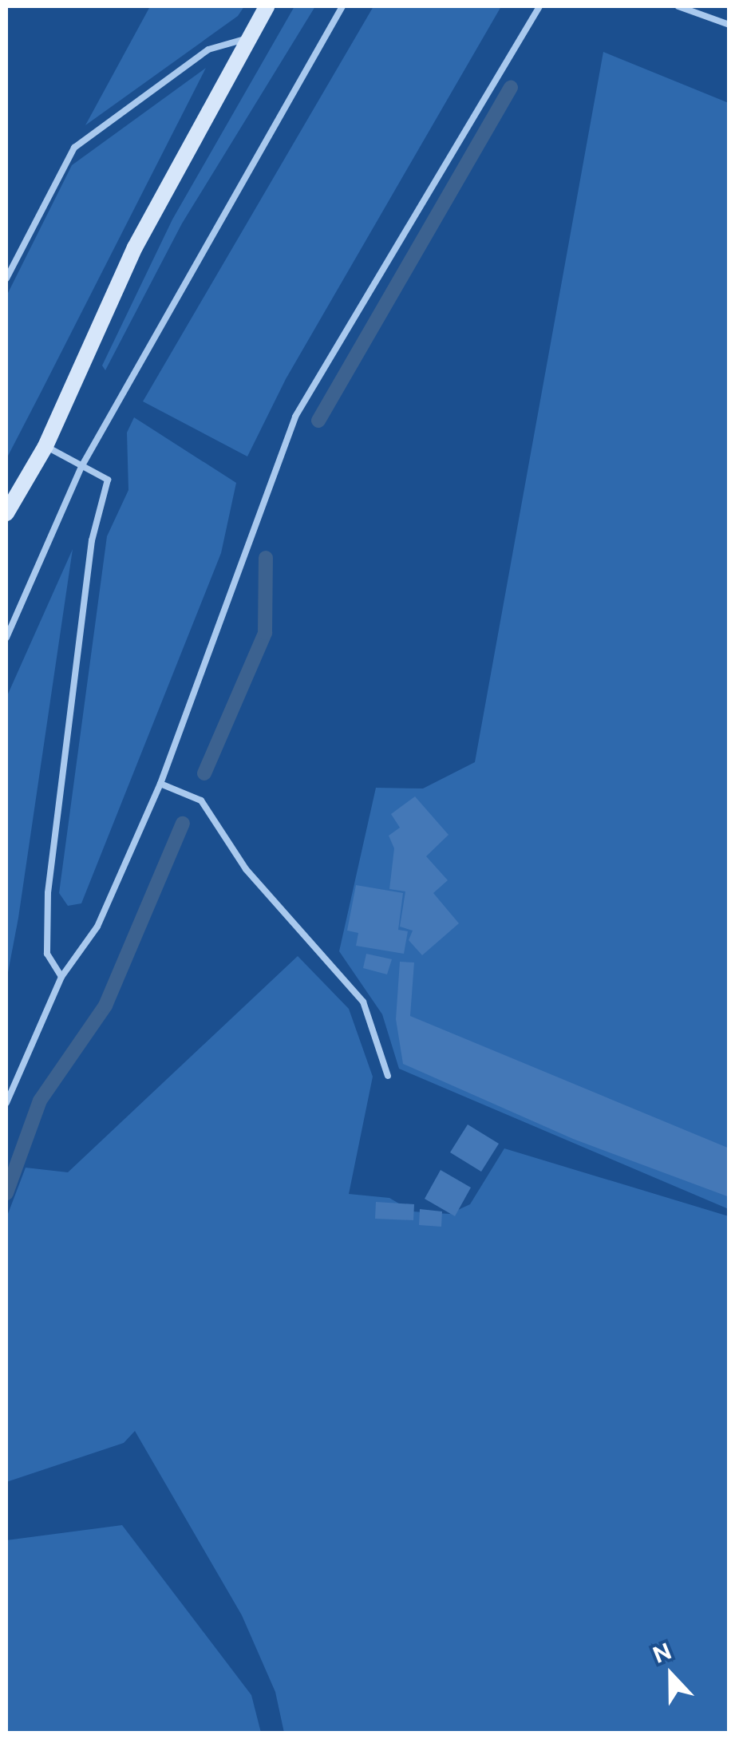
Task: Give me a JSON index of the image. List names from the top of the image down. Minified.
{"north":"top"}
